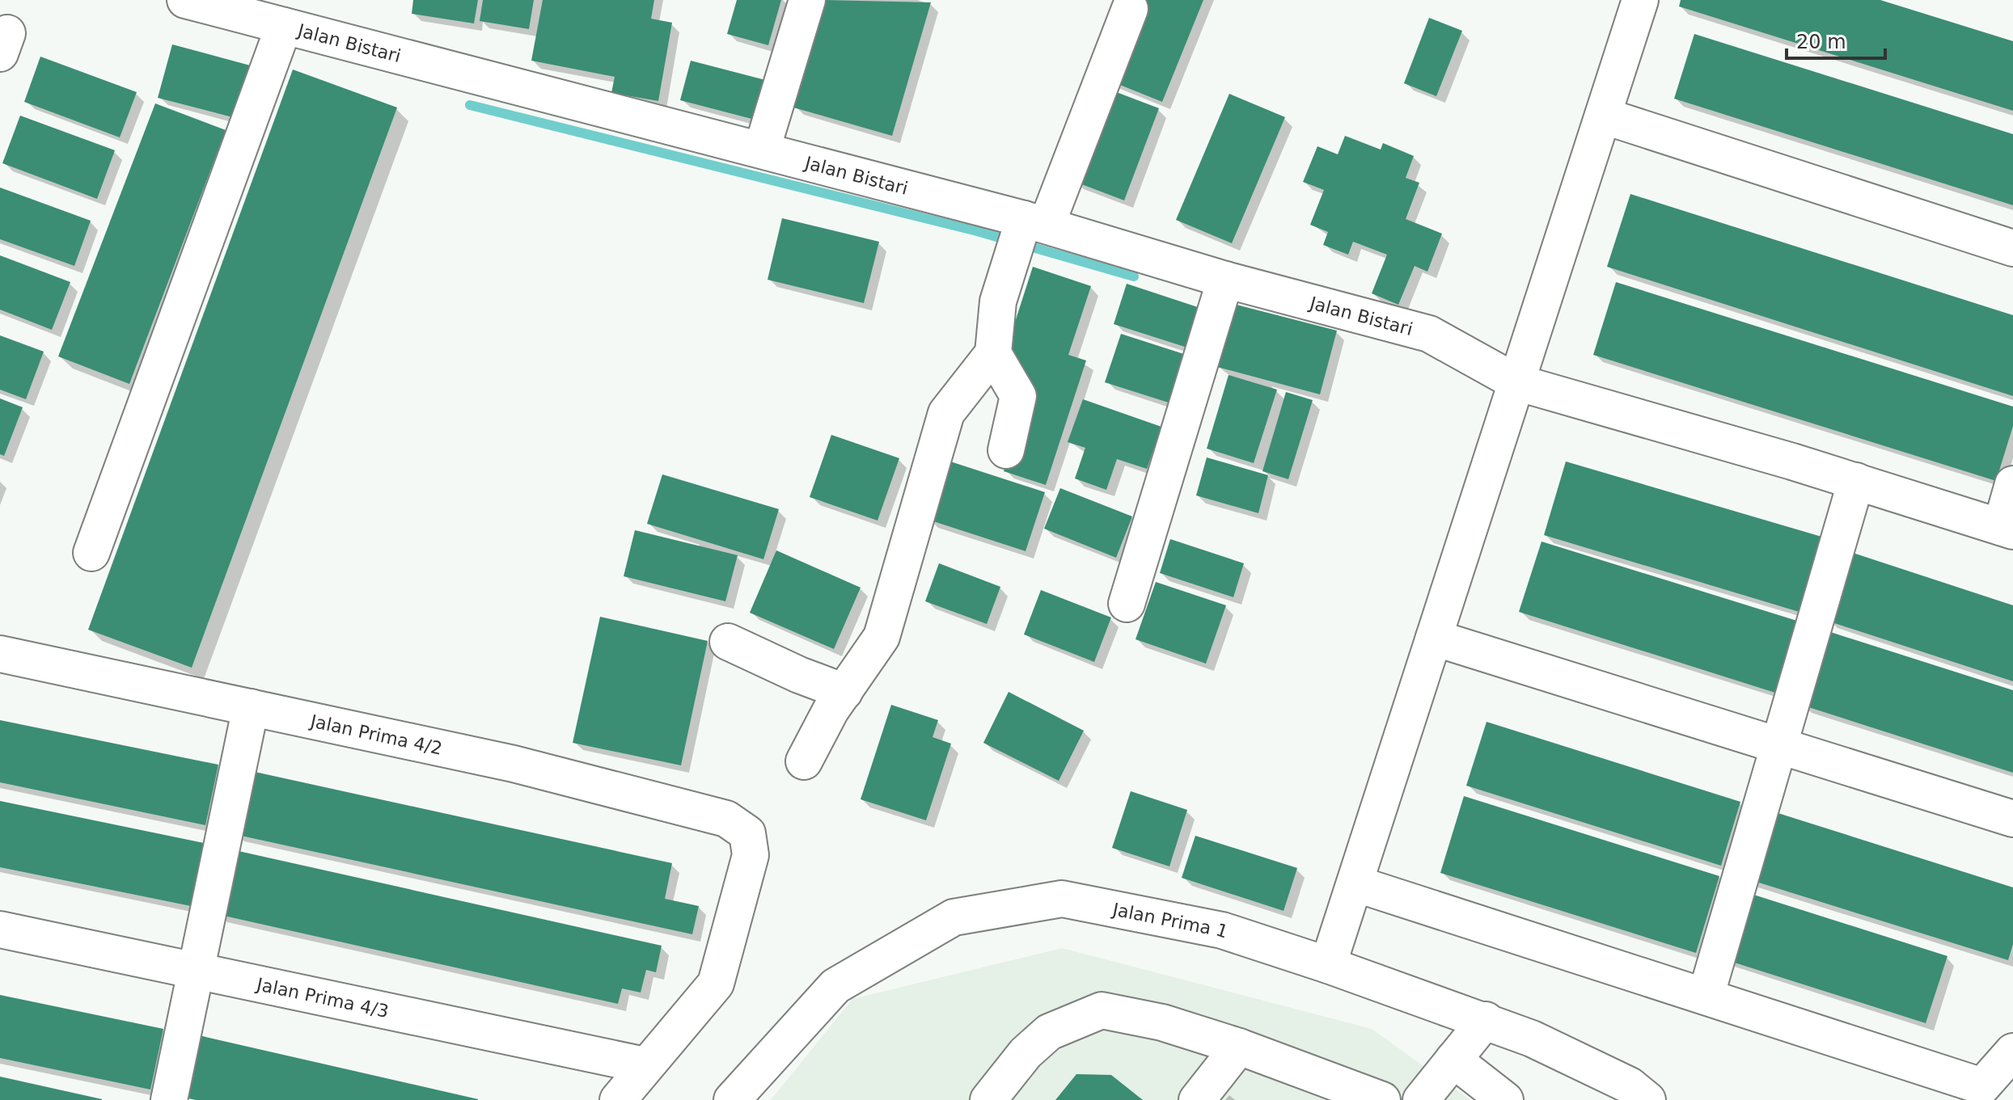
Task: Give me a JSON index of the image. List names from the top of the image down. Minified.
{"streets":{"street":["Jalan Bistari","Jalan Prima 4/2","Jalan Prima 1","Jalan Prima 4/3"]},"crossings":[["Jalan Prima 4/2","Jalan Prima 4/3"]],"scale_bar":"20 m"}
